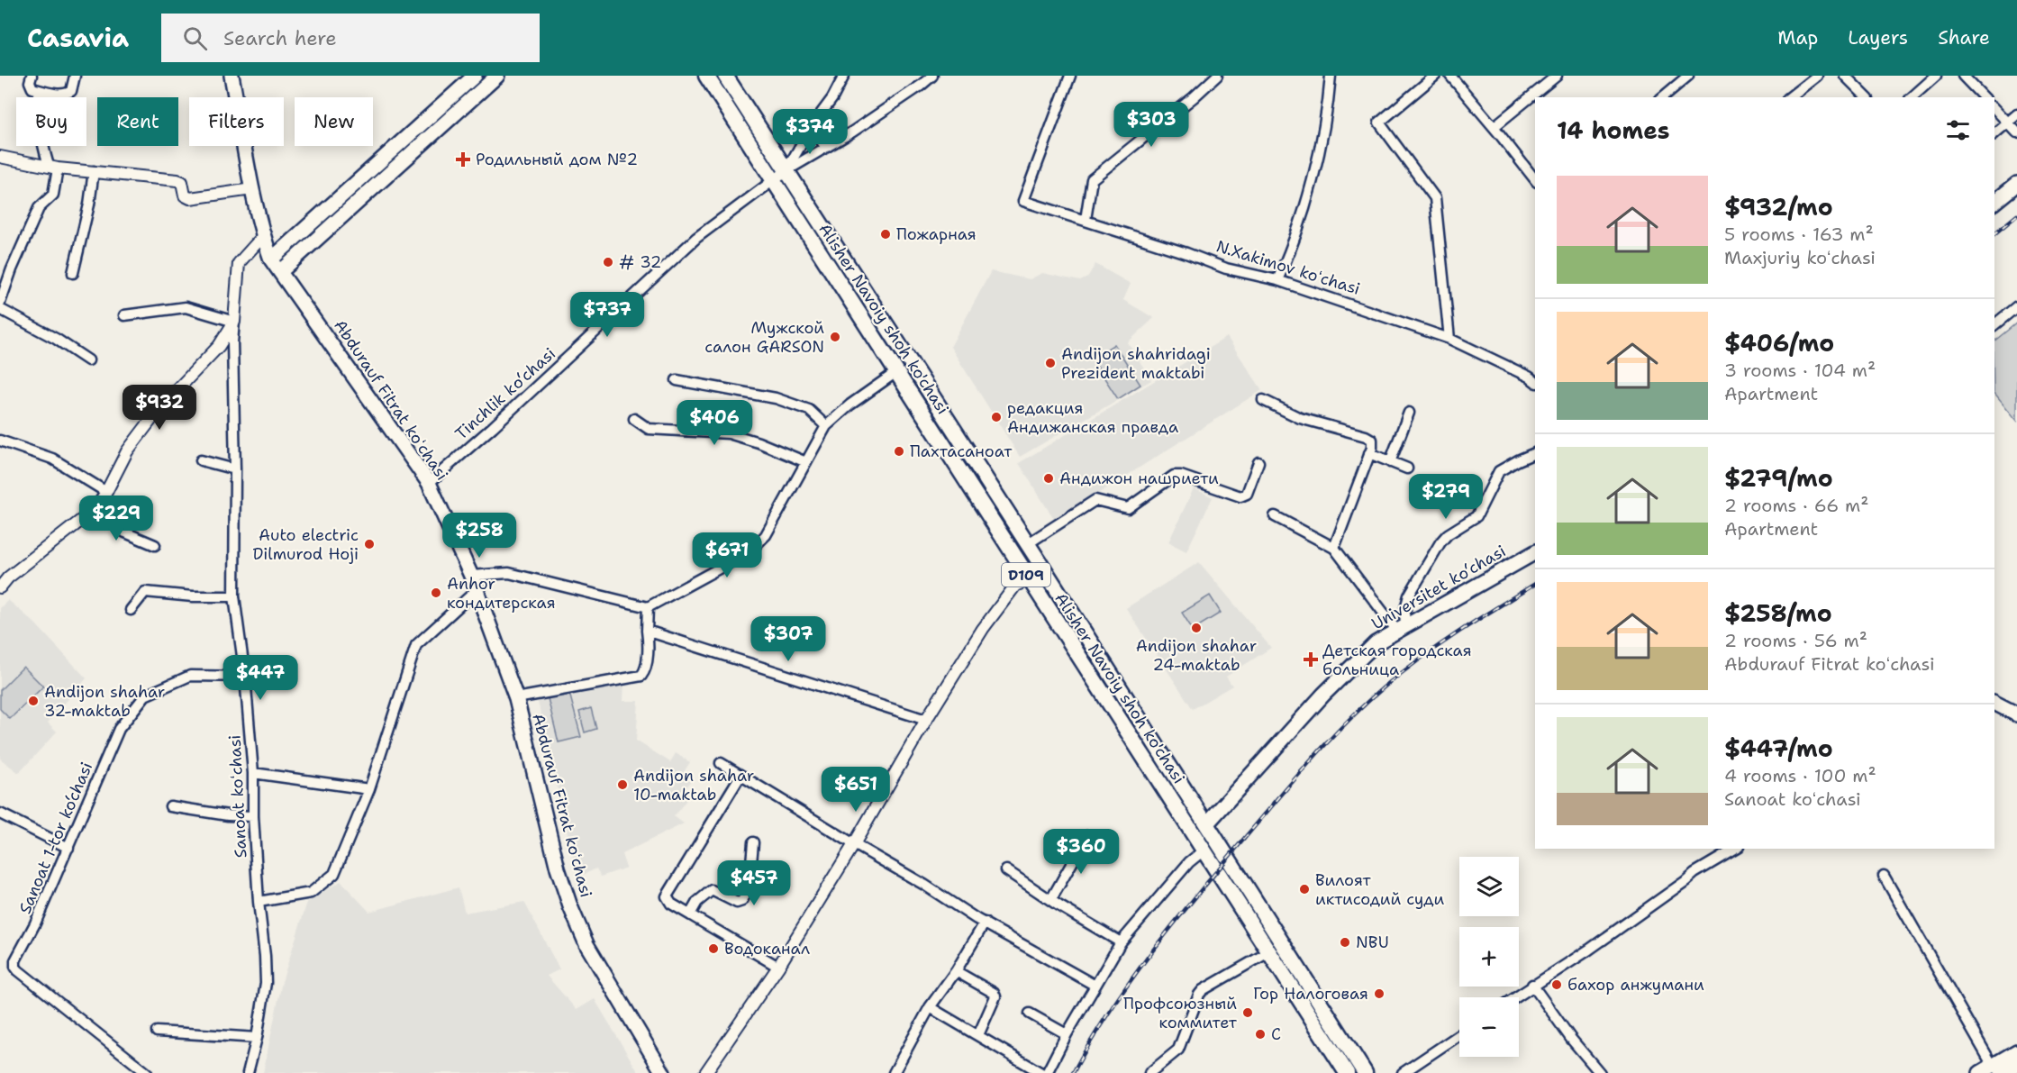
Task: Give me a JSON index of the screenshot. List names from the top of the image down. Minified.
{"streets":{"main road":["Alisher Navoiy shoh ko'chasi","Abdurauf Fitrat koʻchasi","D109","Universitet kо‘chasi"],"street":["N.Xakimov koʻchasi","Tinchlik kо‘chasi","Sanoat koʻchasi","Sanoat 1-tor ko‘chasi"]},"crossings":[["Alisher Navoiy shoh ko'chasi","Tinchlik kо‘chasi"],["Alisher Navoiy shoh ko'chasi","Universitet kо‘chasi"],["Tinchlik kо‘chasi","Abdurauf Fitrat koʻchasi"],["Sanoat koʻchasi","Sanoat 1-tor ko‘chasi"]],"places":{"health":["Родильный дом №2","Детская городская больница"],"other":["Пожарная","# 32","Мужской салон GARSON","Andijon shahridagi Prezident maktabi","редакция Андижанская правда","Пахтасаноат","Андижон нашриети","Auto electric Dilmurod Hoji","Anhor кондитерская","Andijon shahar 24-maktab","Andijon shahar 32-maktab","Andijon shahar 10-maktab","Вилоят иктисодий суди","NBU","Водоканал","бахор анжумани","Гор Налоговая","Профсоюзный коммитет","С"]},"page":{"header":"Casavia","search":"Search here","nav":["Map","Layers","Share"],"chip":["Buy","Rent","Filters","New"],"heading":"14 homes","price":["$303","$374","$737","$932","$406","$279","$229","$258","$671","$307","$447","$651","$360","$457"],"list":[{"name":"$932/mo","note":"5 rooms · 163 m² · Maxjuriy koʻchasi"},{"name":"$406/mo","note":"3 rooms · 104 m² · Apartment"},{"name":"$279/mo","note":"2 rooms · 66 m² · Apartment"},{"name":"$258/mo","note":"2 rooms · 56 m² · Abdurauf Fitrat koʻchasi"},{"name":"$447/mo","note":"4 rooms · 100 m² · Sanoat koʻchasi"}],"map_buttons":["+","−"]}}
